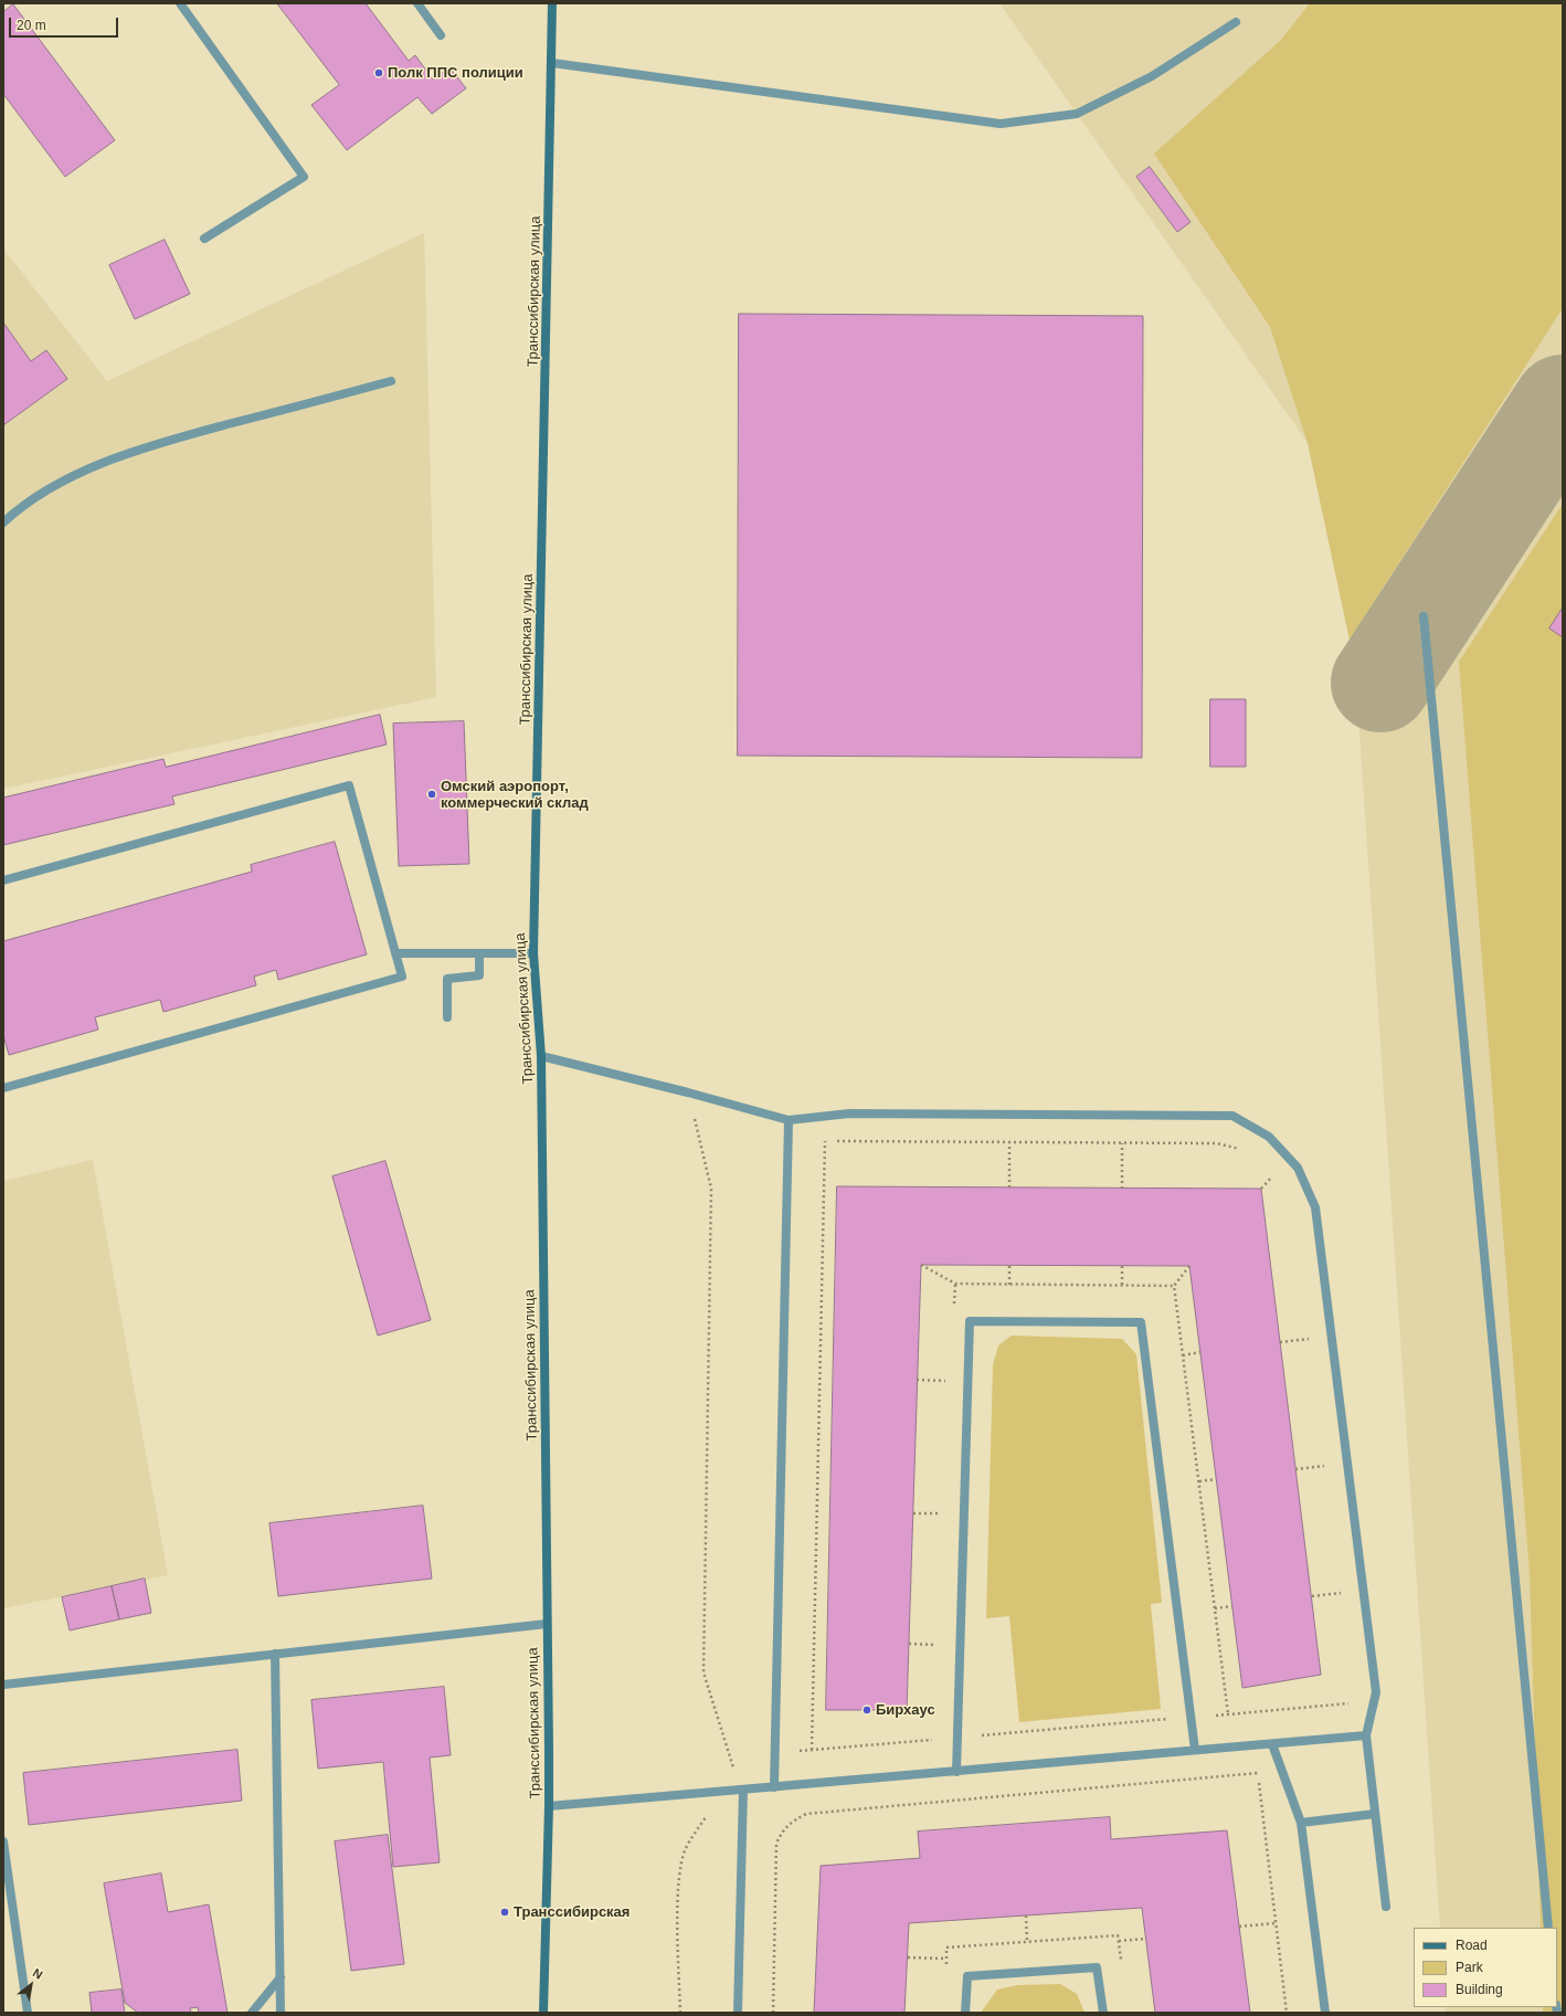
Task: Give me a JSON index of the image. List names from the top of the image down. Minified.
{"streets":{"main road":["Транссибирская улица"]},"places":["Полк ППС полиции","Омский аэропорт, коммерческий склад","Бирхаус","Транссибирская"],"legend":["Road","Park","Building"],"scale_bar":"20 m","north":"top right"}
